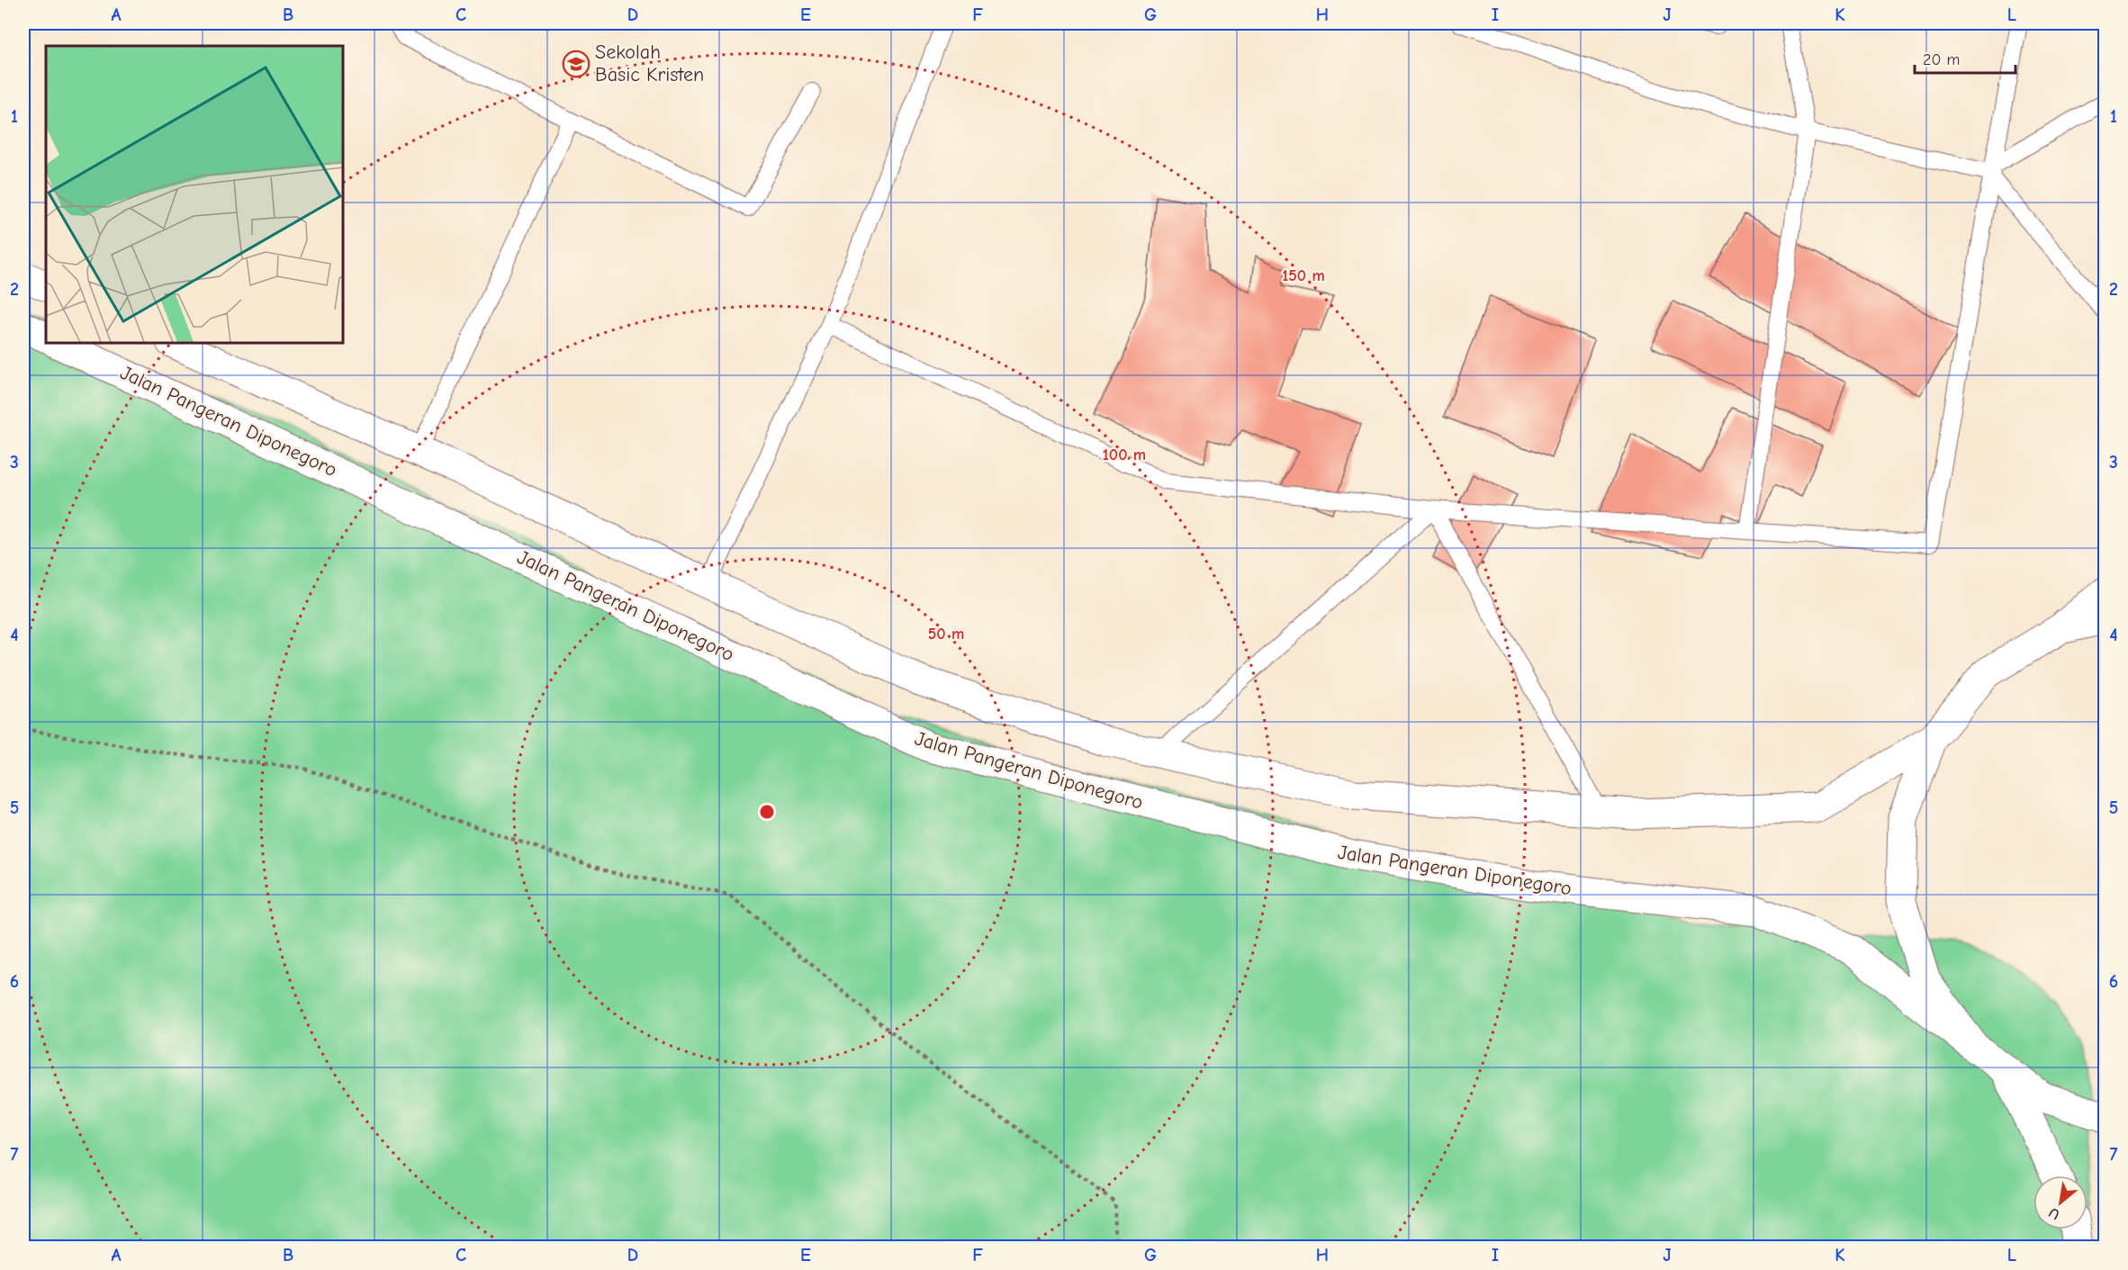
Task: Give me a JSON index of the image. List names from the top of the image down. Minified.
{"streets":{"main road":["Jalan Pangeran Diponegoro"]},"places":{"school or university":["Sekolah Basic Kristen"]},"scale_bar":"20 m","north":"bottom left","grid":{"columns":["A","B","C","D","E","F","G","H","I","J","K","L"],"rows":["1","2","3","4","5","6","7"]},"rings":["150 m","100 m","50 m"]}
